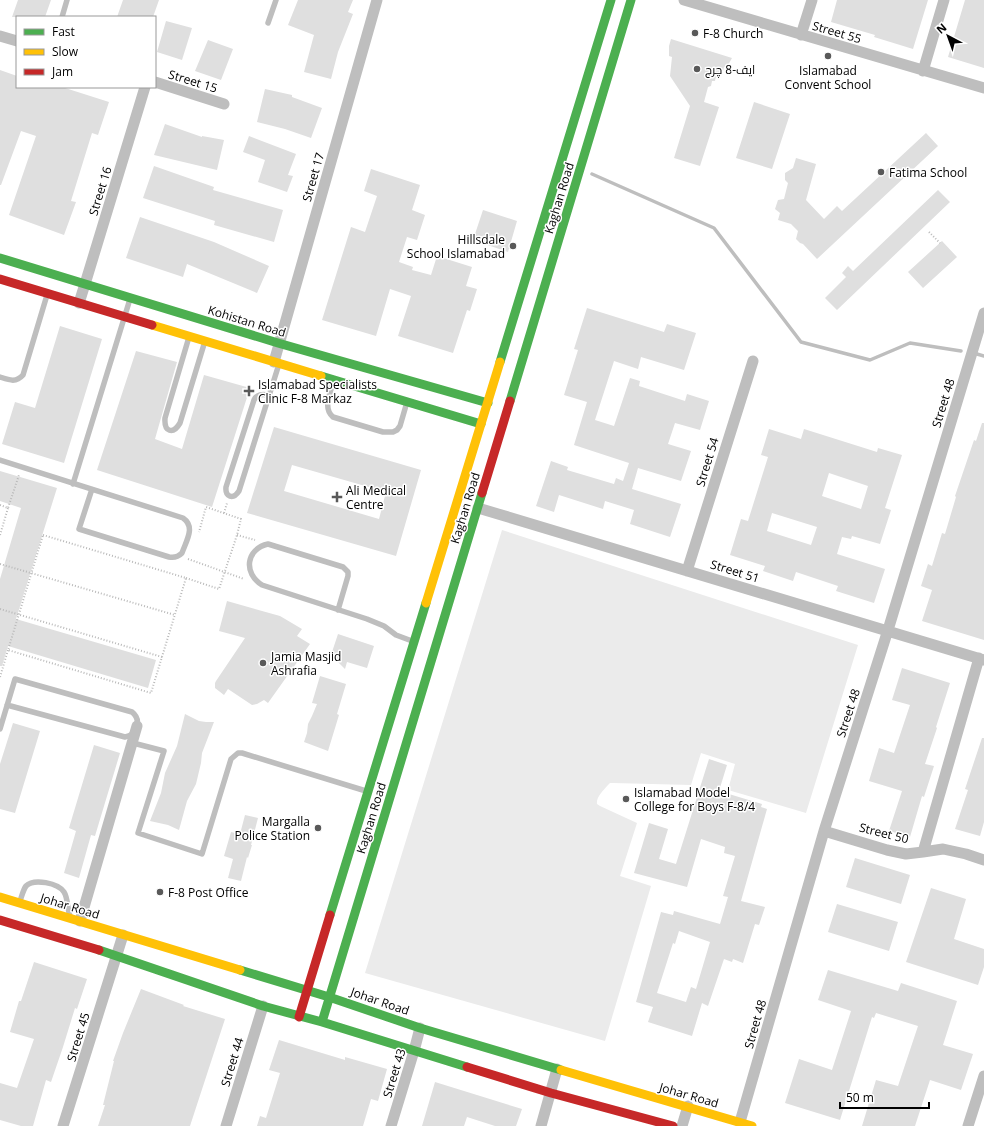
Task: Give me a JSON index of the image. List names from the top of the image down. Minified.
{"streets":{"street":["Street 55","Street 15","Street 17","Street 16","Kaghan Road","Kohistan Road","Street 48","Street 54","Street 51","Street 50","Johar Road","Street 45","Street 44","Street 43"]},"crossings":[["Street 17","Kohistan Road"],["Street 16","Kohistan Road"],["Kaghan Road","Kohistan Road"],["Kaghan Road","Street 51"],["Kaghan Road","Johar Road"],["Street 48","Street 51"],["Street 48","Street 50"],["Street 48","Johar Road"],["Street 54","Street 51"],["Johar Road","Street 45"],["Johar Road","Street 43"]],"places":{"other":["F-8 Church","Islamabad Convent School","ایف-8 چرچ","Fatima School","Hillsdale School Islamabad","Jamia Masjid Ashrafia","Islamabad Model College for Boys F-8/4","Margalla Police Station","F-8 Post Office"],"health":["Islamabad Specialists Clinic F-8 Markaz","Ali Medical Centre"]},"legend":["Fast","Slow","Jam"],"scale_bar":"50 m","north":"top left"}
